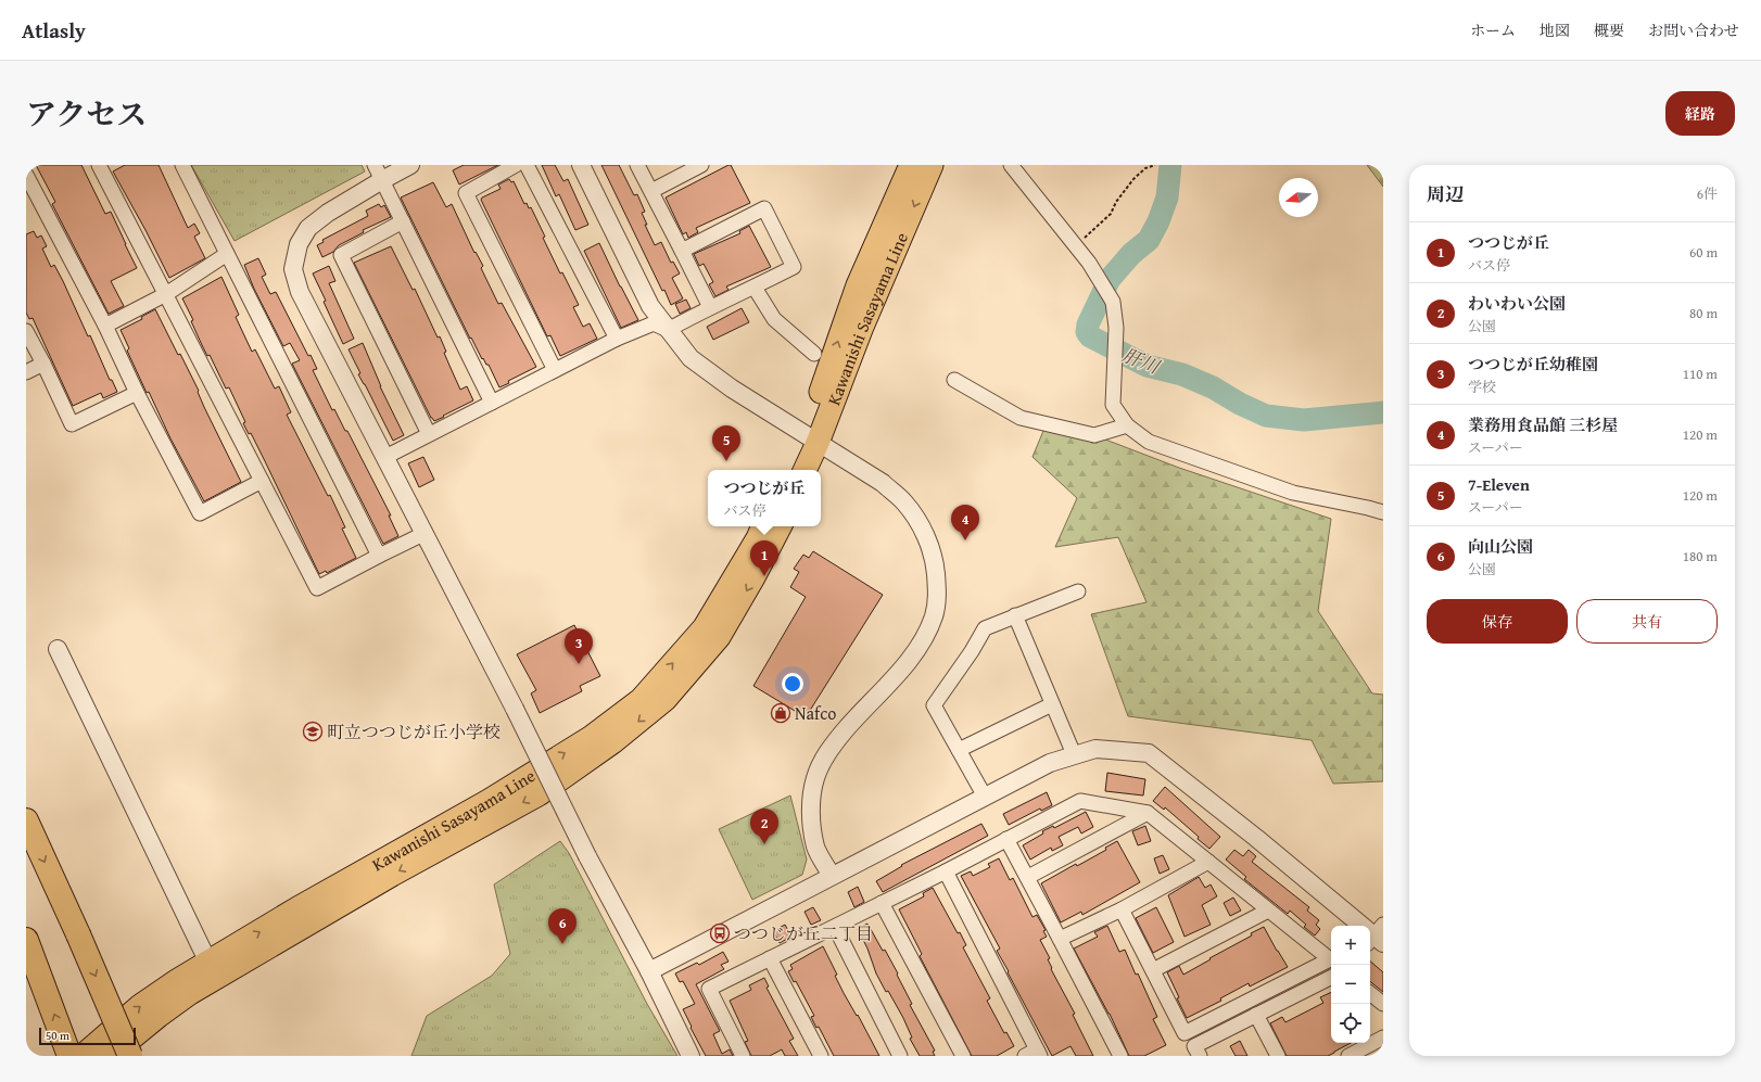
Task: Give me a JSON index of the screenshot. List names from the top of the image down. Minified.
{"streets":{"main road":["Kawanishi Sasayama Line"]},"water":["肝川"],"places":{"shop":["Nafco"],"school or university":["町立つつじが丘小学校"],"bus stop":["つつじが丘二丁目"]},"scale_bar":"50 m","north":"left","page":{"header":"Atlasly","nav":["ホーム","地図","概要","お問い合わせ"],"title":"アクセス","buttons":["経路",["保存","共有"]],"heading":["周辺","6件"],"list":[{"mark":"1","name":"つつじが丘","note":"バス停","value":"60 m"},{"mark":"2","name":"わいわい公園","note":"公園","value":"80 m"},{"mark":"3","name":"つつじが丘幼稚園","note":"学校","value":"110 m"},{"mark":"4","name":"業務用食品館 三杉屋","note":"スーパー","value":"120 m"},{"mark":"5","name":"7-Eleven","note":"スーパー","value":"120 m"},{"mark":"6","name":"向山公園","note":"公園","value":"180 m"}],"pins":["5","4","1","3","2","6"],"popup":["つつじが丘","バス停"],"map_buttons":["+","−"],"scale":"50 m"}}
